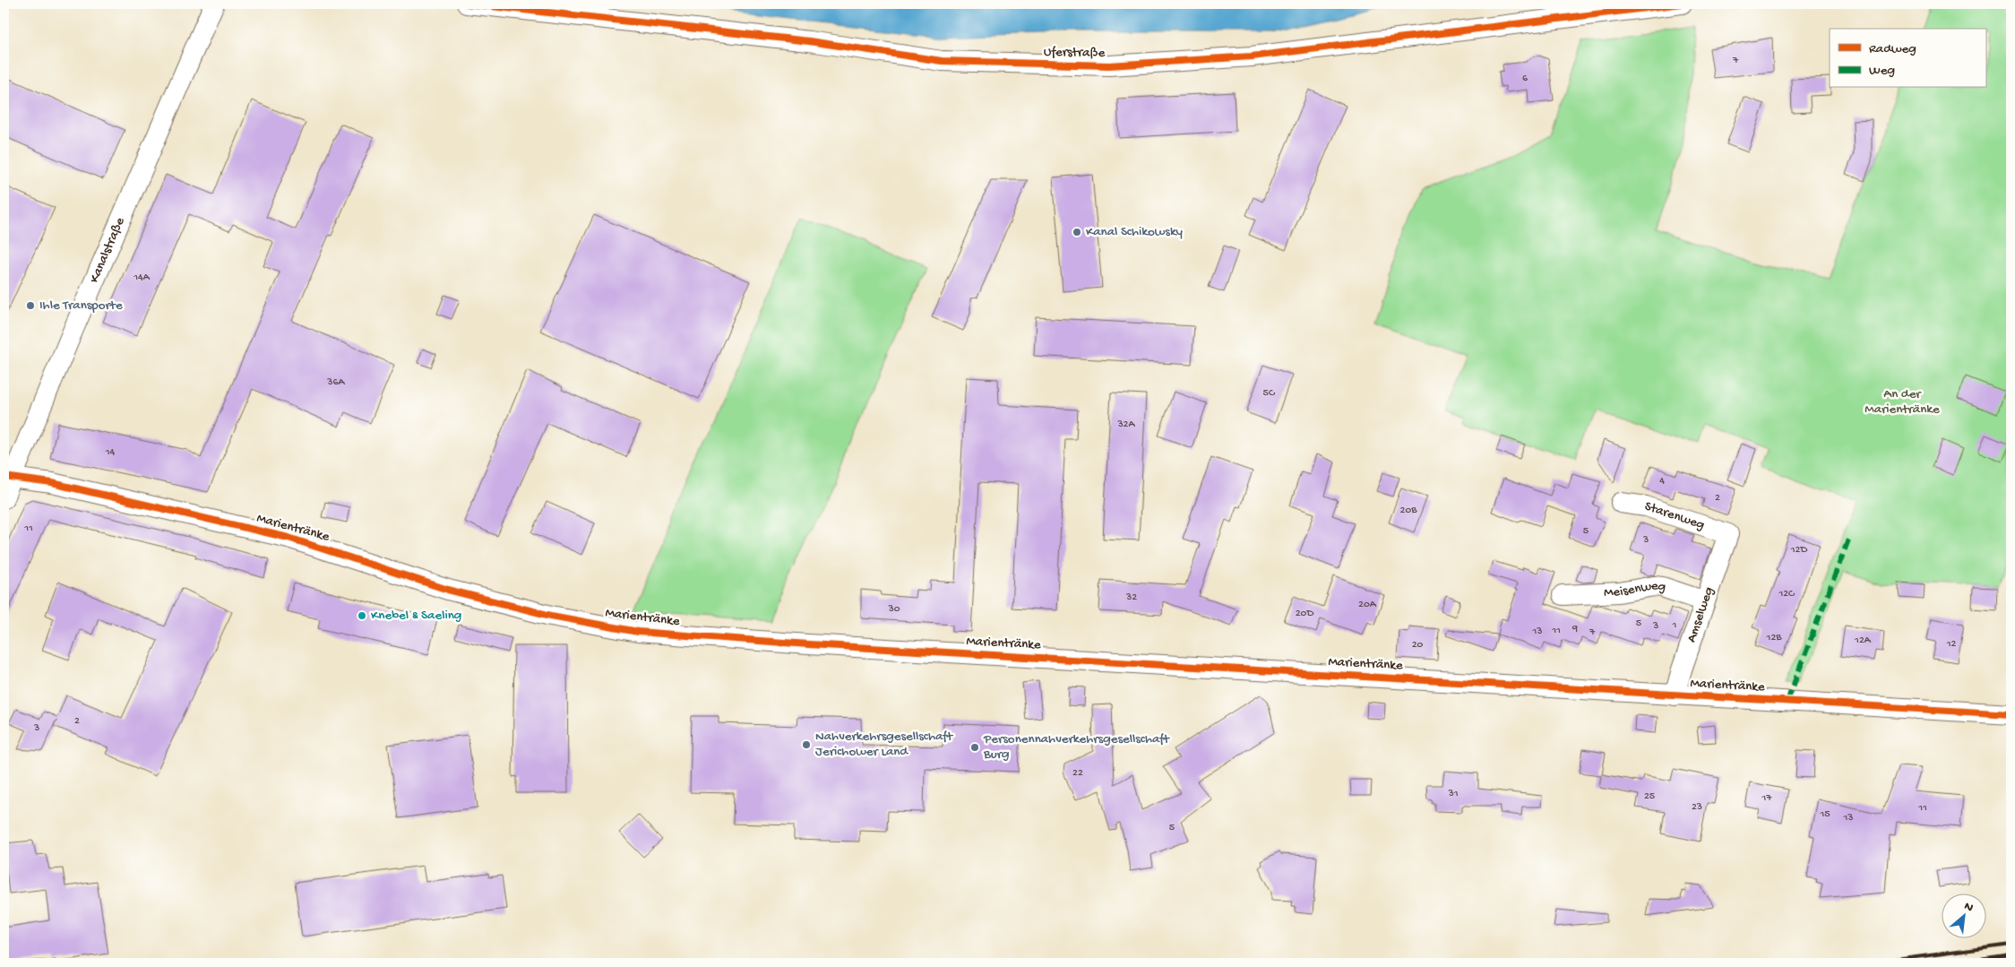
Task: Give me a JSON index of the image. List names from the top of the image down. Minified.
{"streets":{"street":["Uferstraße","Kanalstraße","Starenweg","Marientränke","Meisenweg","Amselweg"]},"crossings":[["Kanalstraße","Marientränke"],["Starenweg","Amselweg"],["Marientränke","Amselweg"],["Meisenweg","Amselweg"]],"parks":["An der Marientränke"],"places":["Kanal Schikowsky","Ihle Transporte","Knebel & Saeling","Nahverkehrsgesellschaft Jerichower Land","Personennahverkehrsgesellschaft Burg"],"house_numbers":["7","6","14A","36A","5C","32A","14","4","2","20B","11","5","3","12D","12C","32","20A","30","20D","5","1","3","9","11","13","7","12B","12A","12","20","2","3","22","31","25","17","23","11","15","13","5"],"legend":["Radweg","Weg"],"north":"top right"}
